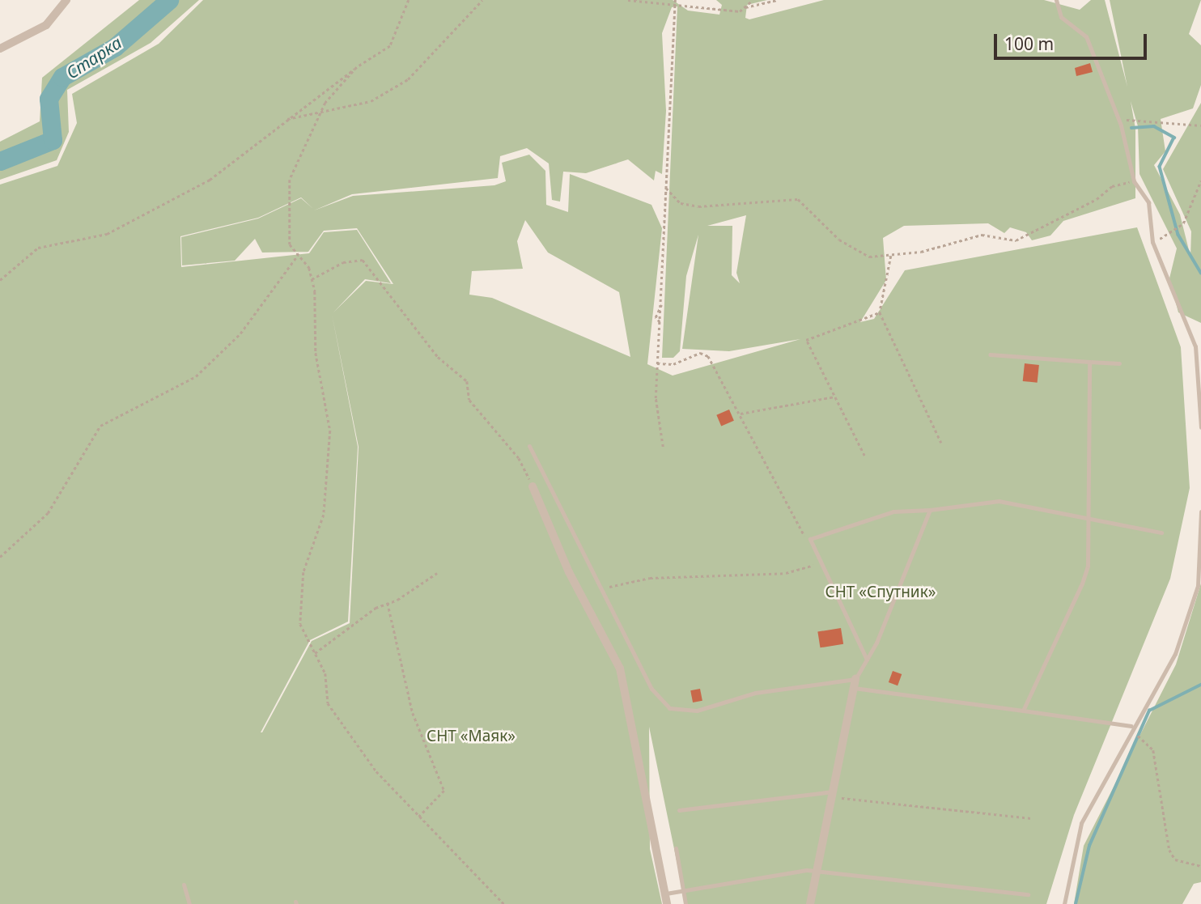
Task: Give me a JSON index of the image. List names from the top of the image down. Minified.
{"water":["Старка"],"parks":["СНТ «Спутник»","СНТ «Маяк»"],"scale_bar":"100 m"}
